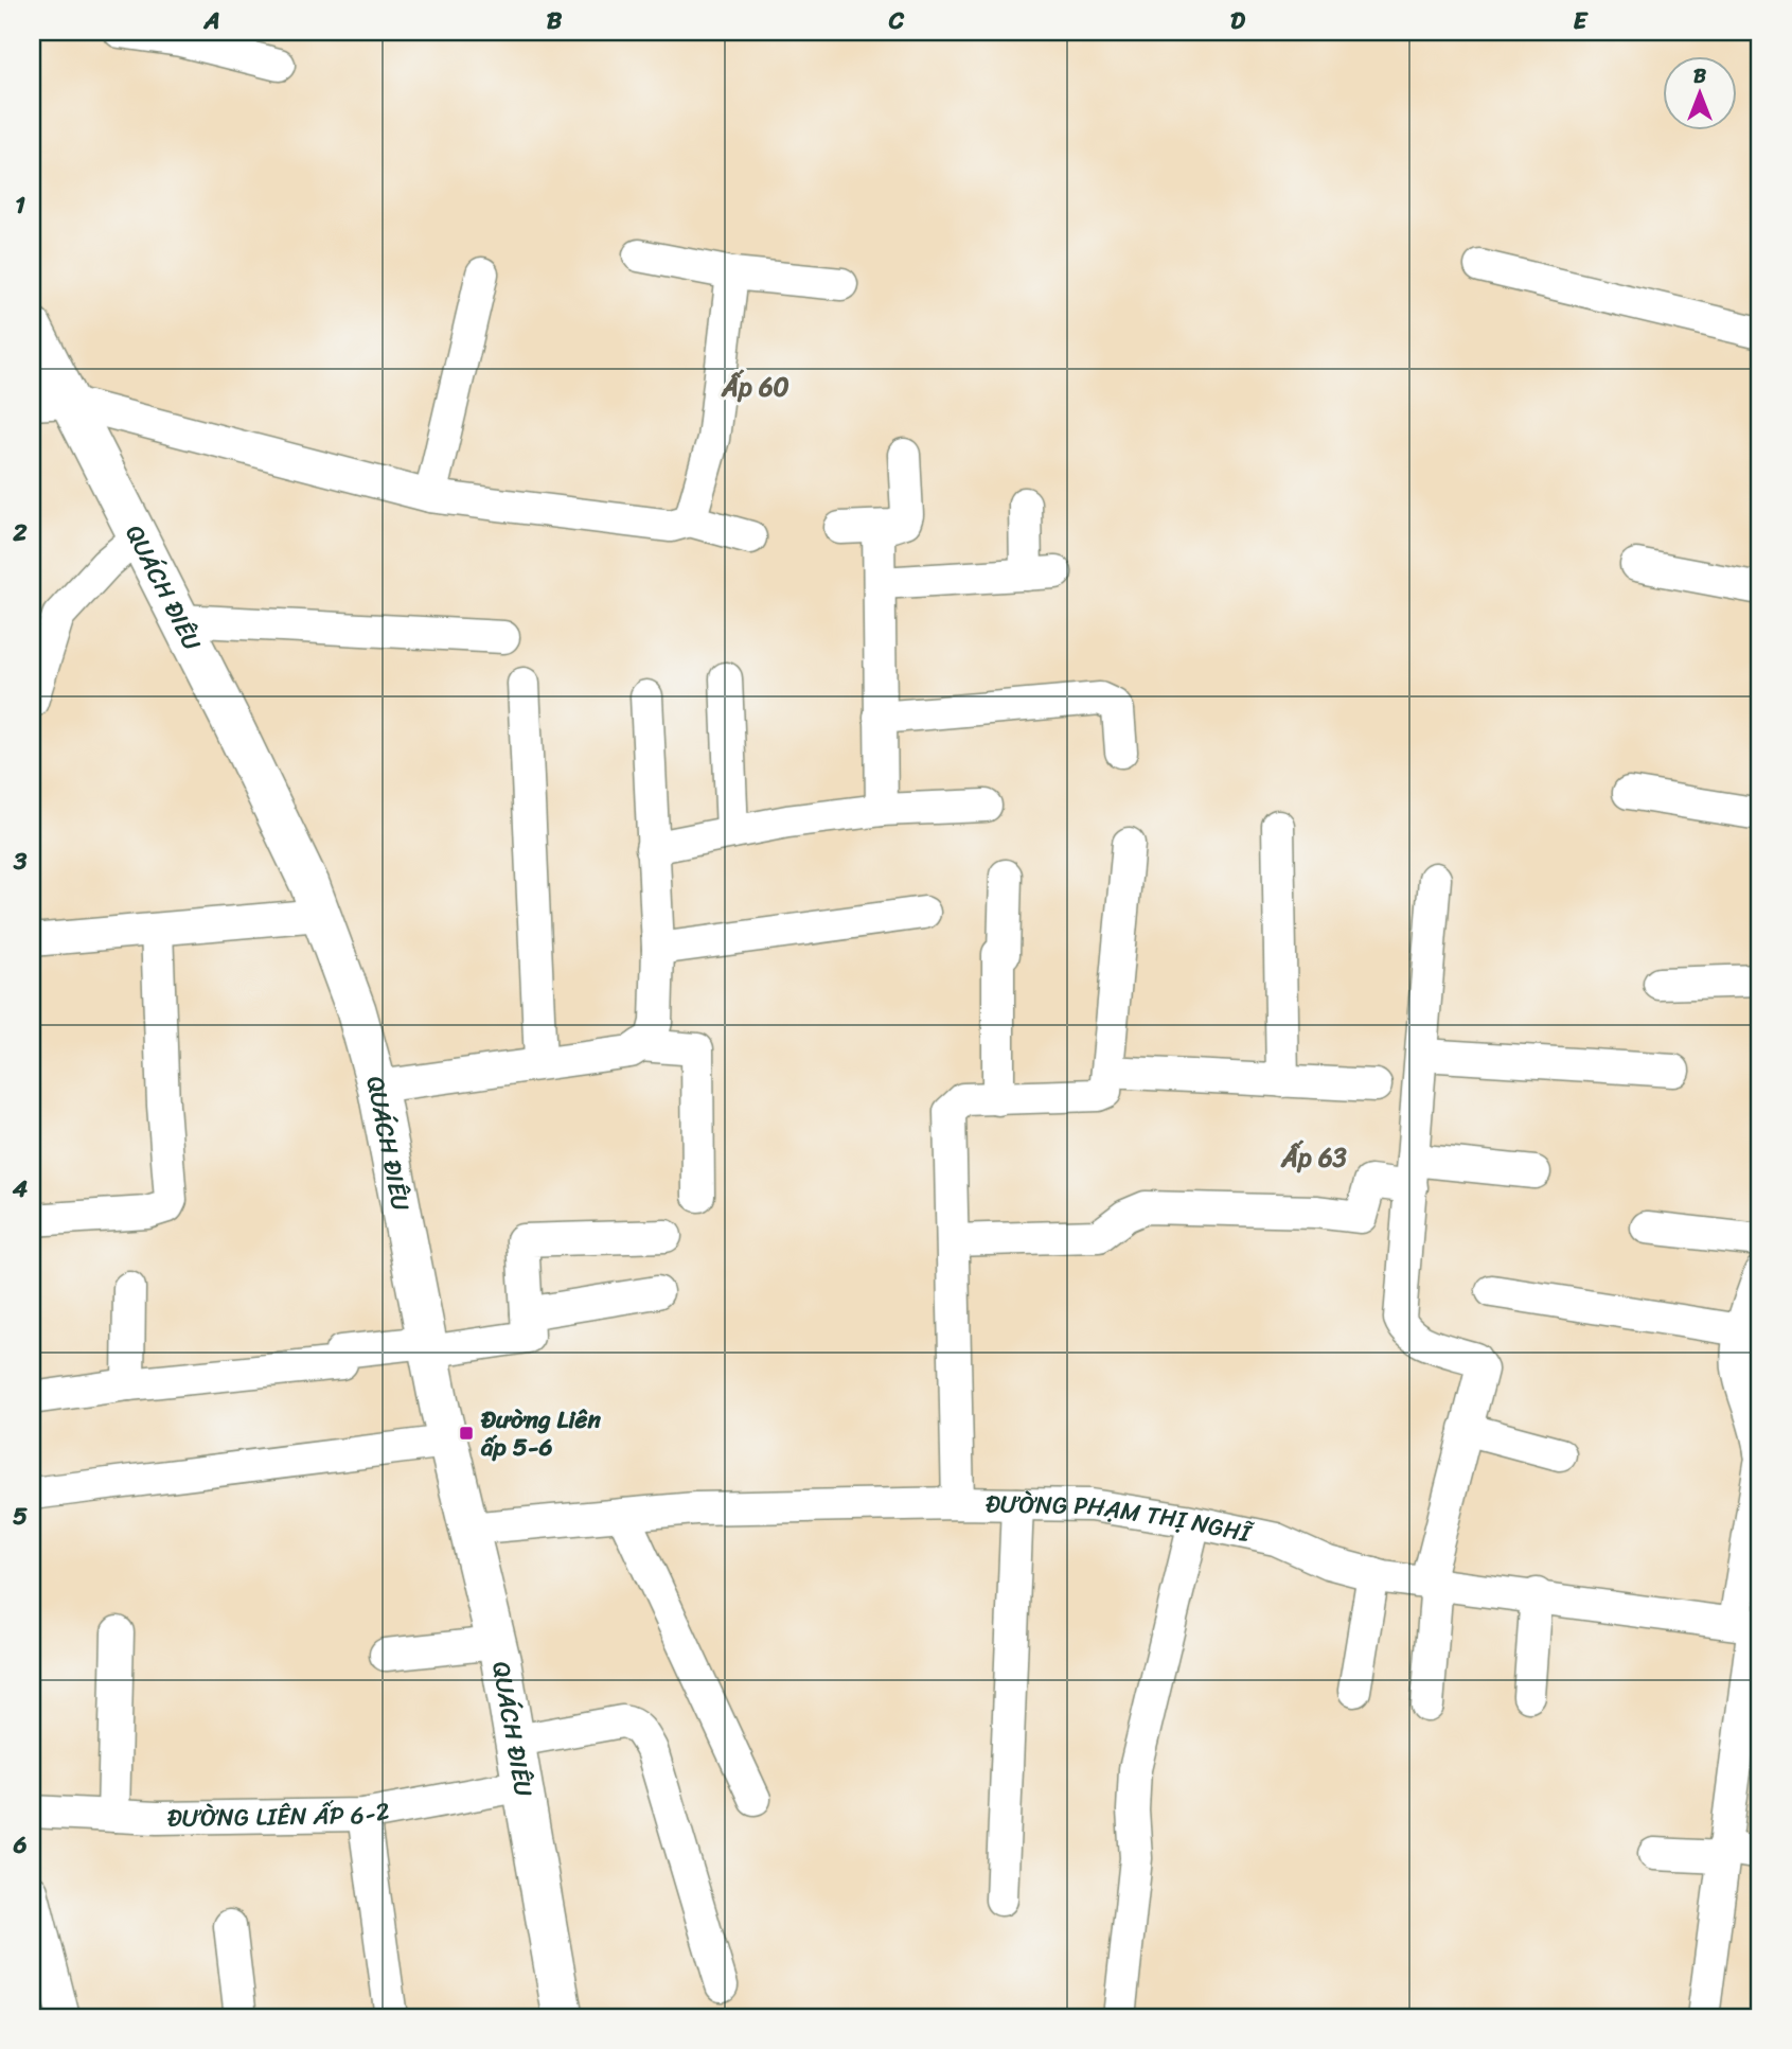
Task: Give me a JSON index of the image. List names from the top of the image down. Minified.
{"streets":{"main road":["QUÁCH ĐIÊU"],"street":["ĐƯỜNG PHẠM THỊ NGHĨ","ĐƯỜNG LIÊN ẤP 6-2"]},"crossings":[["QUÁCH ĐIÊU","ĐƯỜNG PHẠM THỊ NGHĨ"],["QUÁCH ĐIÊU","ĐƯỜNG LIÊN ẤP 6-2"]],"districts":["Ấp 60","Ấp 63"],"places":{"transit":["Đường Liên ấp 5-6"]},"north":"top","grid":{"columns":["A","B","C","D","E"],"rows":["1","2","3","4","5","6"]}}
